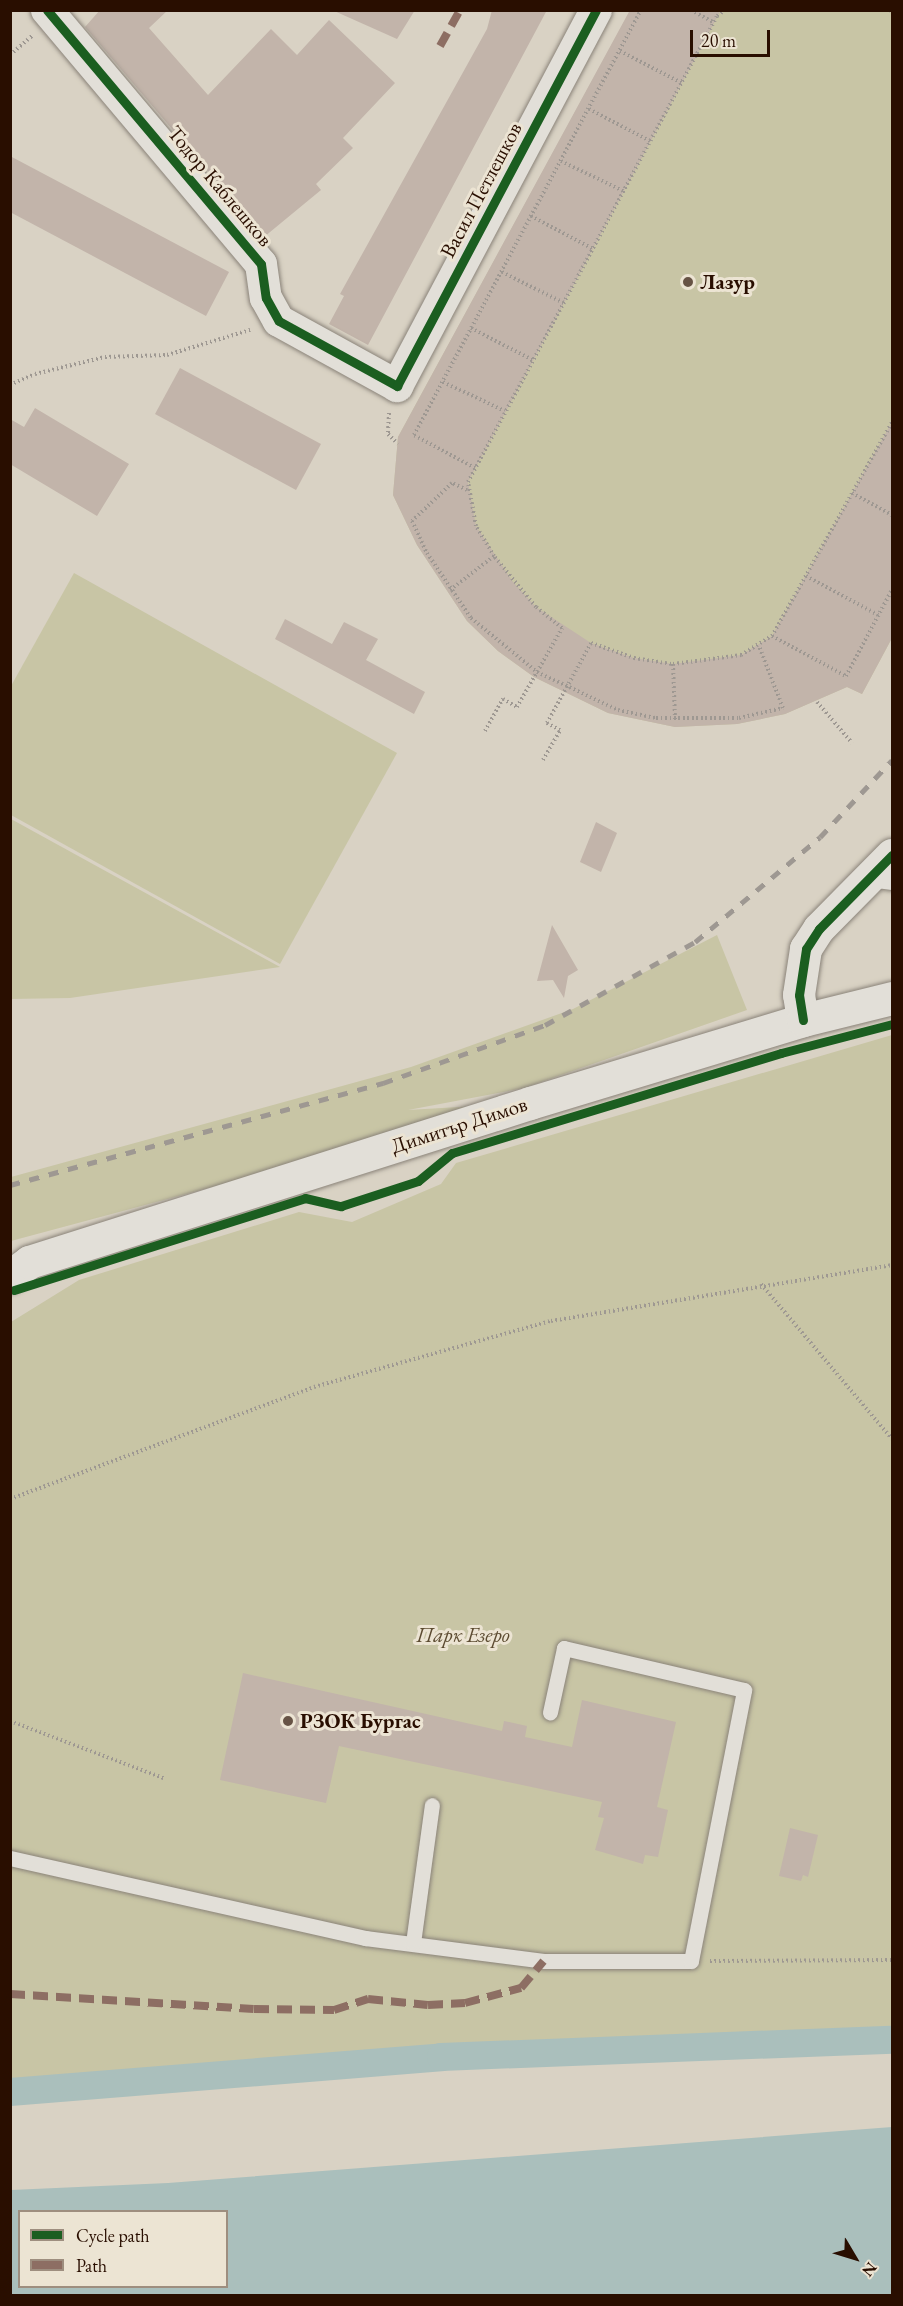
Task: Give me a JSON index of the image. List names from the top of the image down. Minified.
{"streets":{"main road":["Димитър Димов"],"street":["Тодор Каблешков","Васил Петлешков"]},"crossings":[["Тодор Каблешков","Васил Петлешков"]],"parks":["Парк Езеро"],"places":["Лазур","РЗОК Бургас"],"legend":["Cycle path","Path"],"scale_bar":"20 m","north":"bottom right"}
